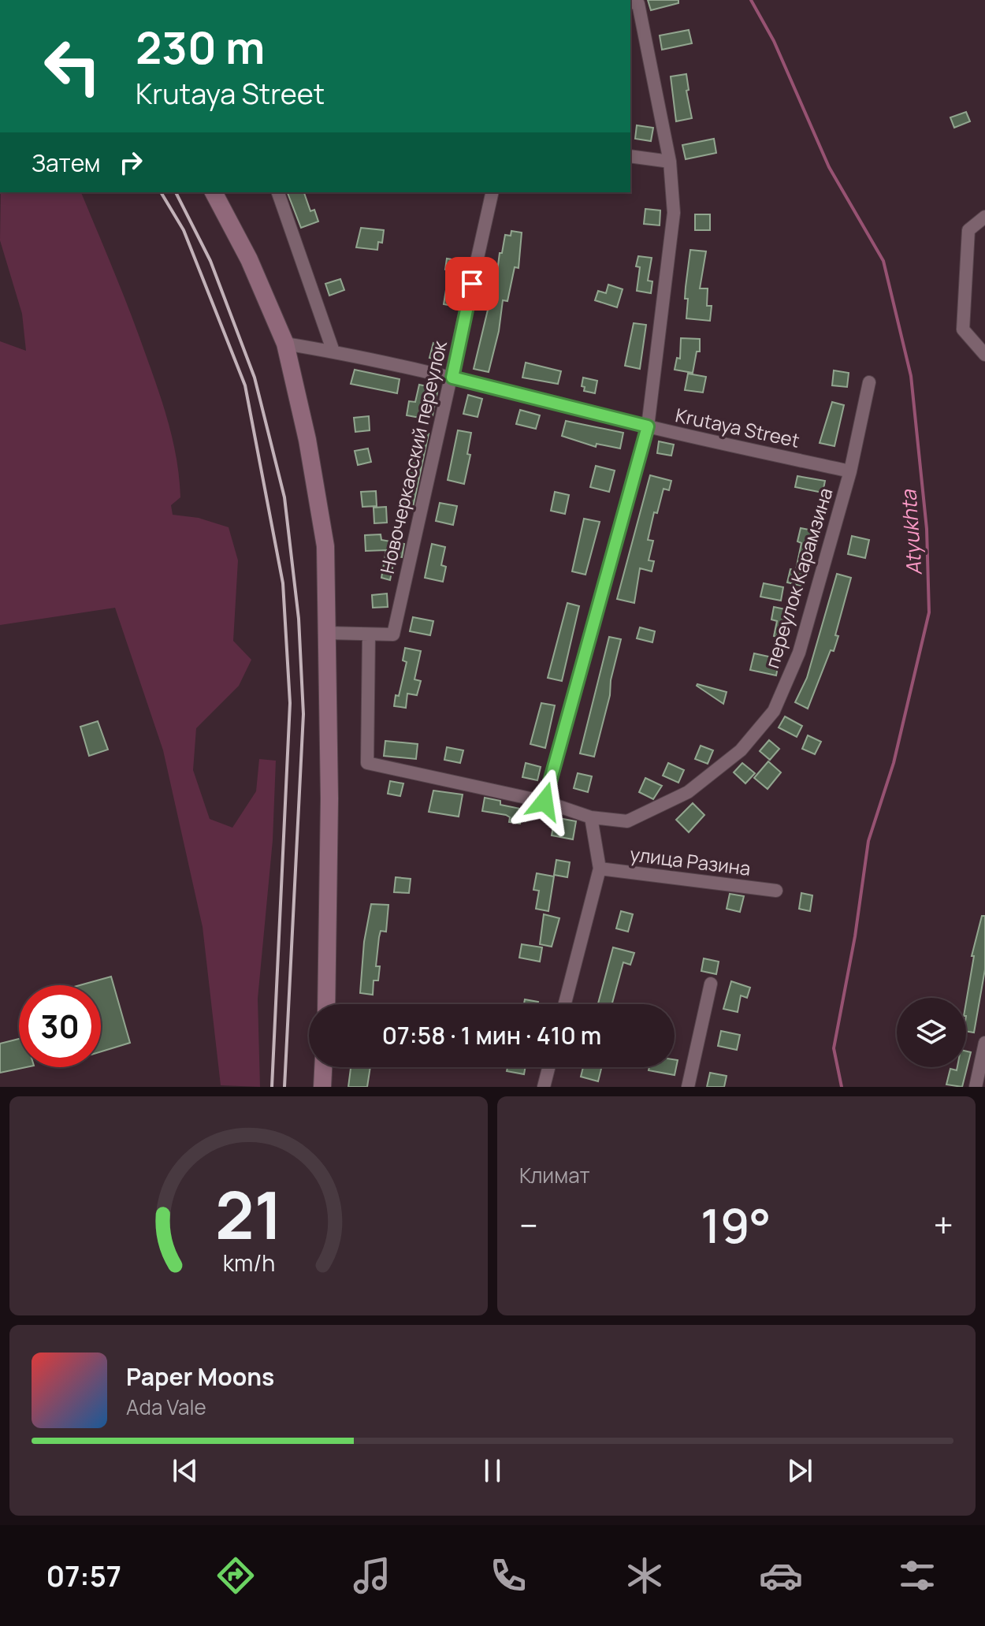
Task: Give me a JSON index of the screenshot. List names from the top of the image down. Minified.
{"streets":{"street":["Krutaya Street","Новочеркасский переулок","переулок Карамзина","улица Разина"]},"crossings":[["Krutaya Street","Новочеркасский переулок"],["Krutaya Street","переулок Карамзина"],["Новочеркасский переулок","улица Разина"],["переулок Карамзина","улица Разина"]],"water":["Atyukhta"],"page":{"turn":["230 m","Krutaya Street"],"then":"Затем","limit":"30","trip":"07:58 · 1 мин · 410 m","tile":"Климат","heat":["−","19°","+"],"song":["Paper Moons","Ada Vale"],"tabs":"07:57","gauge":["21","km/h"]}}
